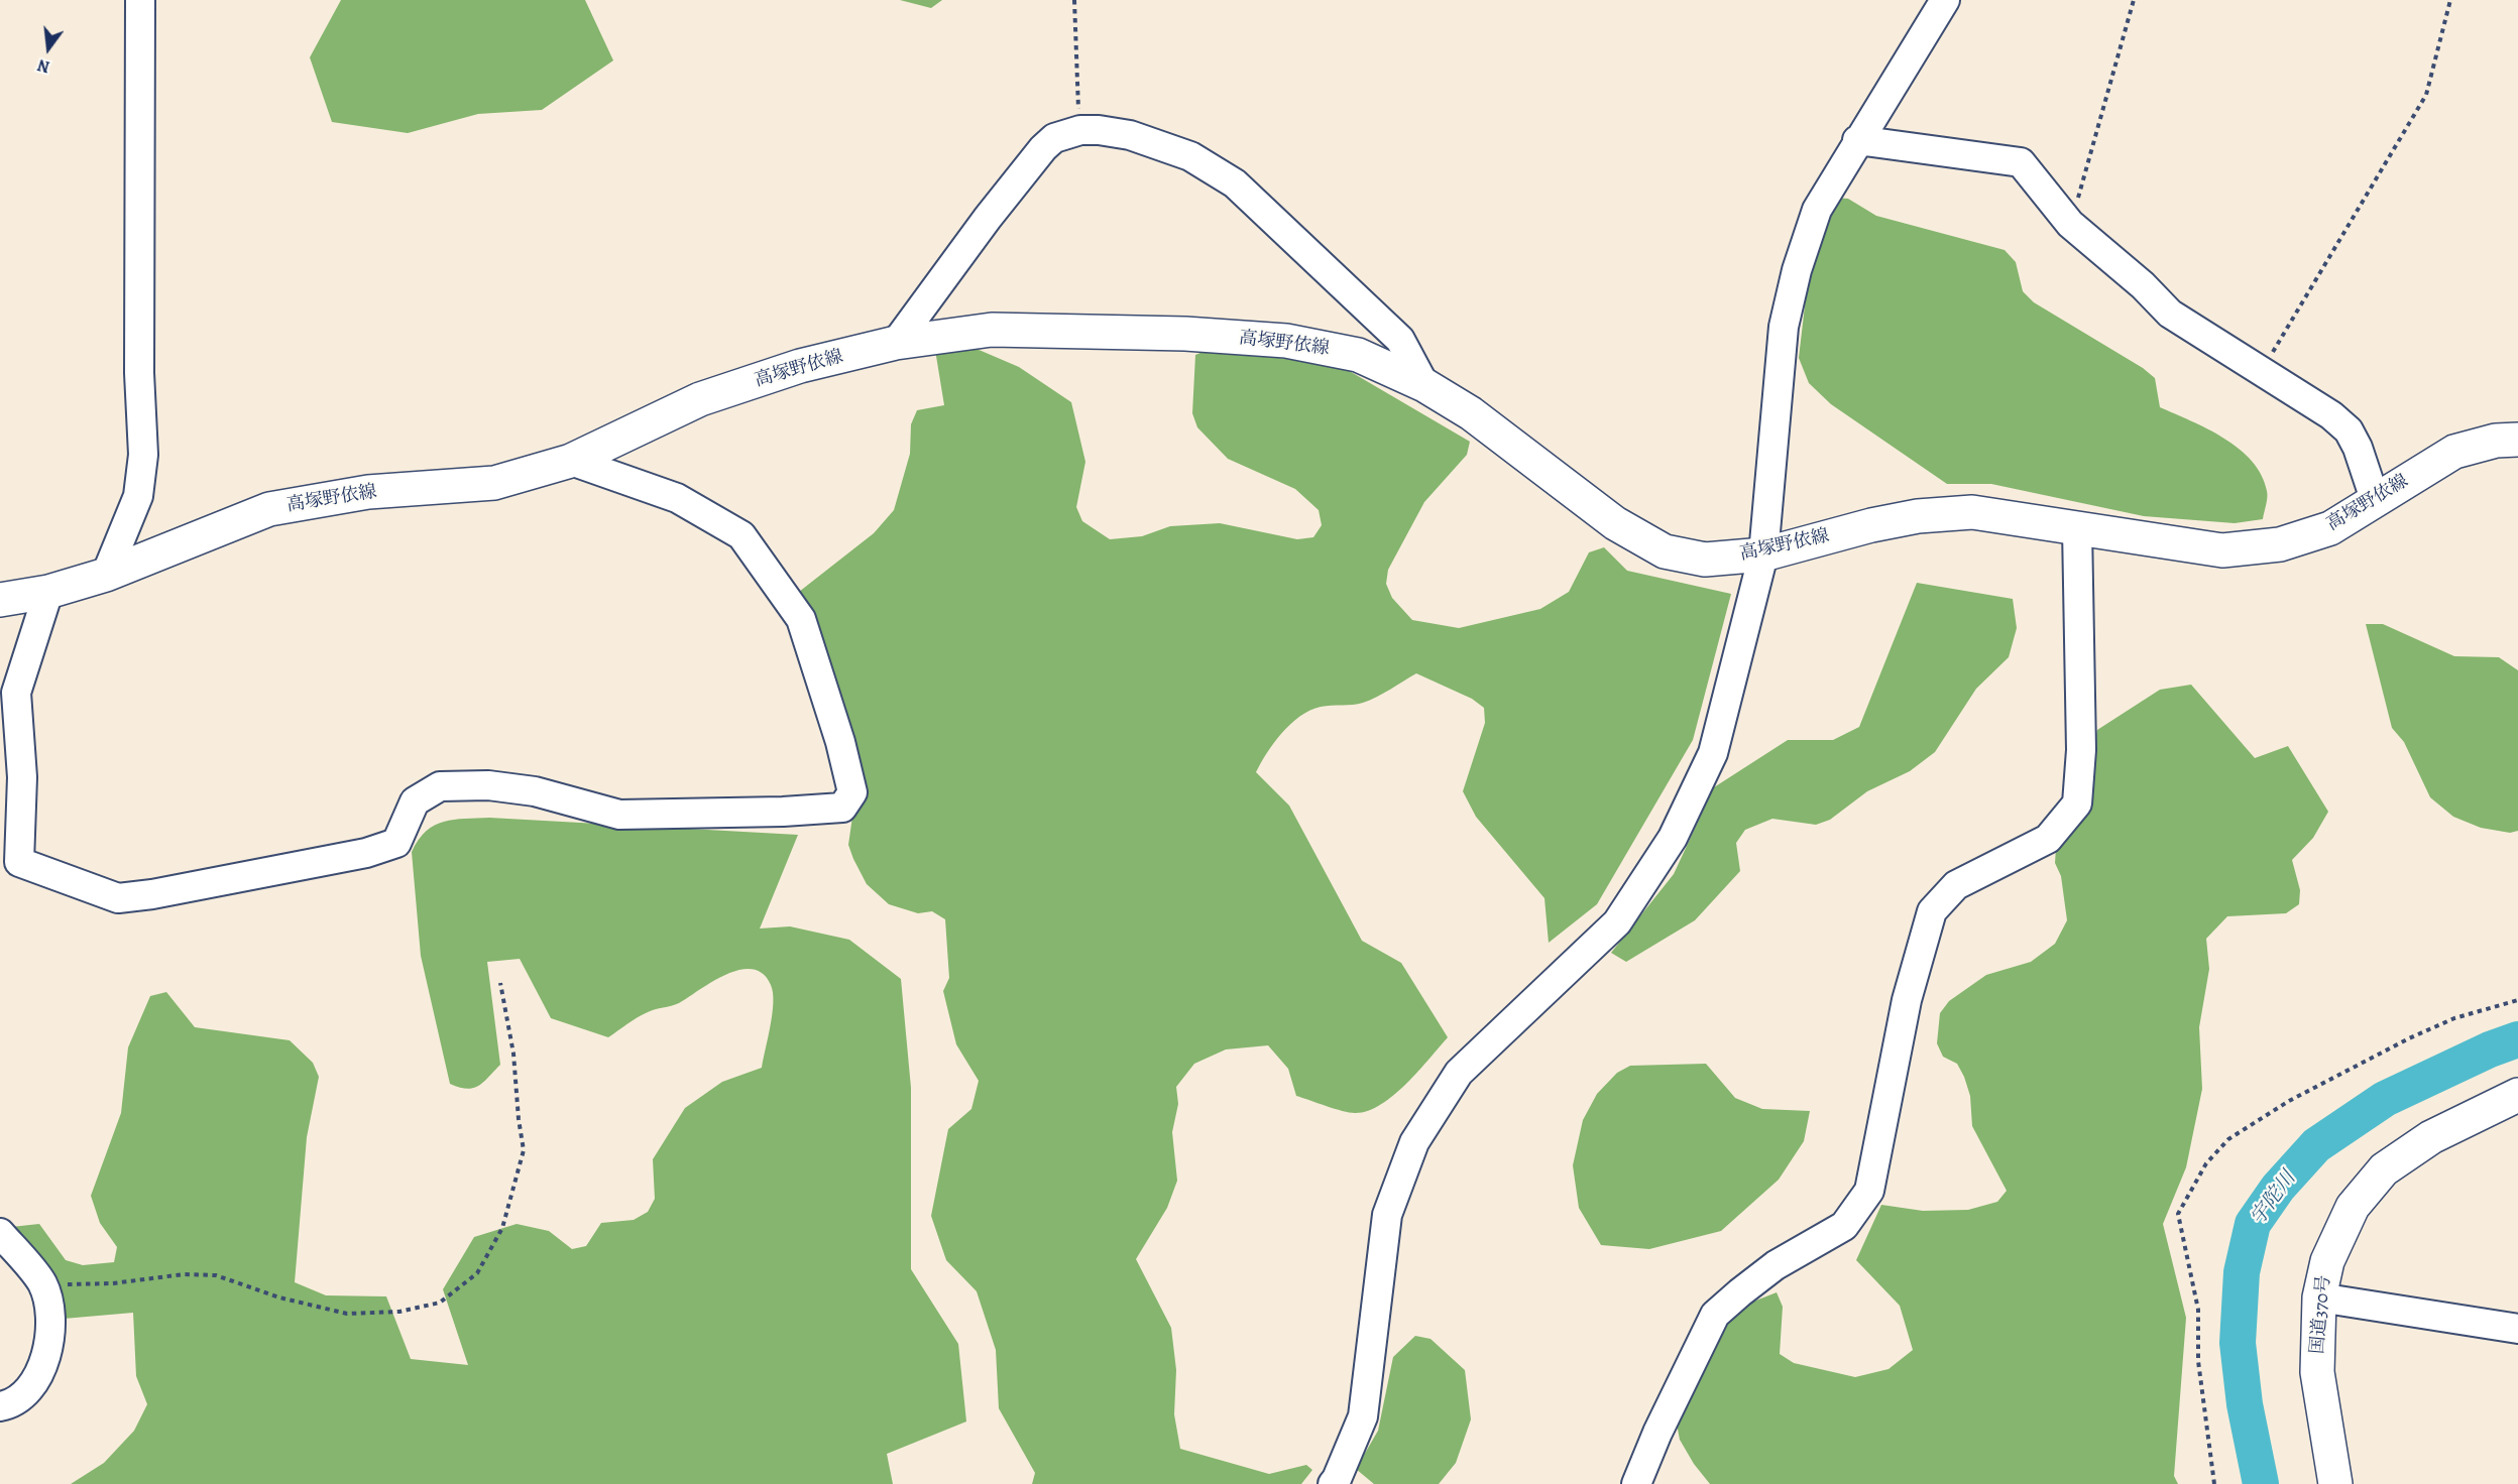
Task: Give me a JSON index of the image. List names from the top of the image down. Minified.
{"streets":{"main road":["高塚野依線","国道370号"]},"water":["宇陀川"],"north":"bottom"}
